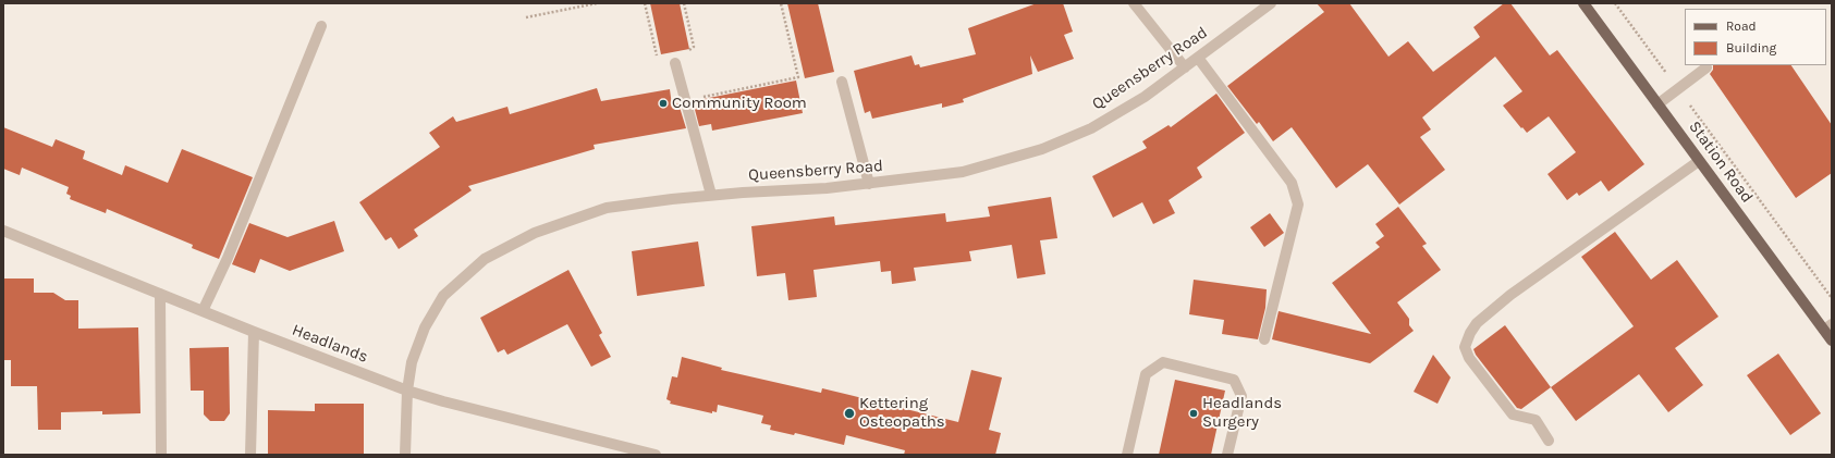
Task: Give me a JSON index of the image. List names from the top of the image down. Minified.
{"streets":{"main road":["Station Road"],"street":["Queensberry Road","Headlands"]},"crossings":[["Queensberry Road","Headlands"]],"places":["Community Room","Kettering Osteopaths","Headlands Surgery"],"legend":["Road","Building"]}
